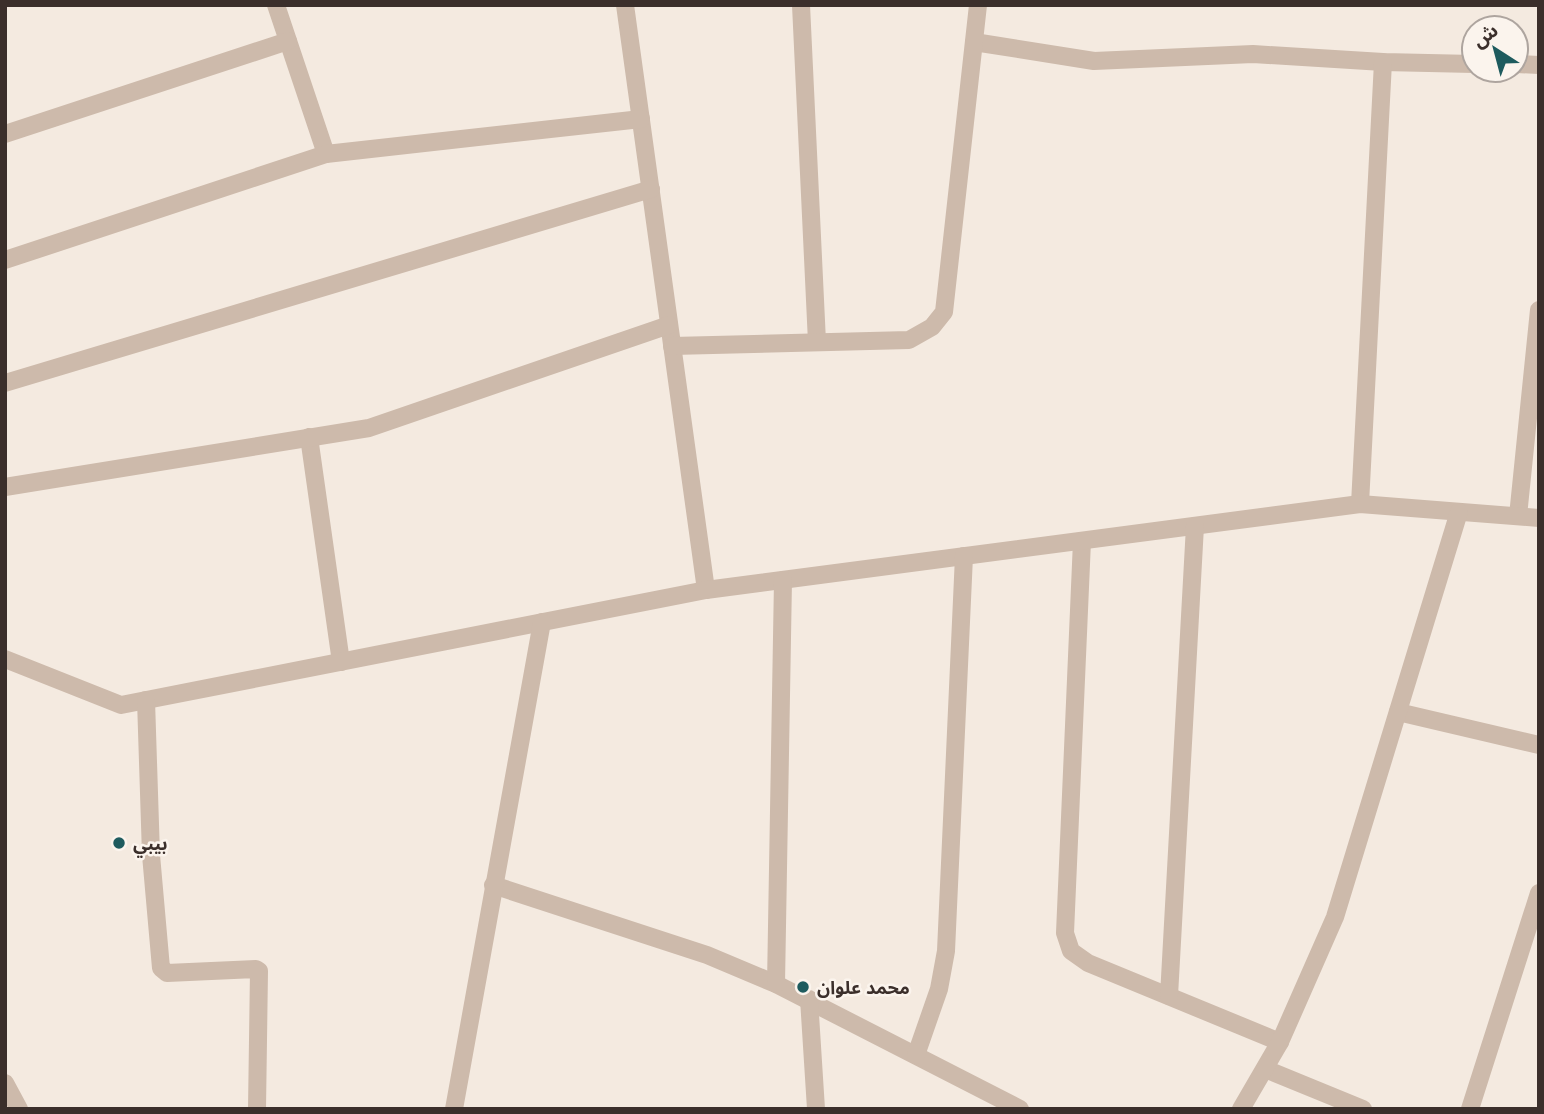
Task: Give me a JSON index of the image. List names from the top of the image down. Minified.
{"places":["بيبي","محمد علوان"],"north":"top left"}
